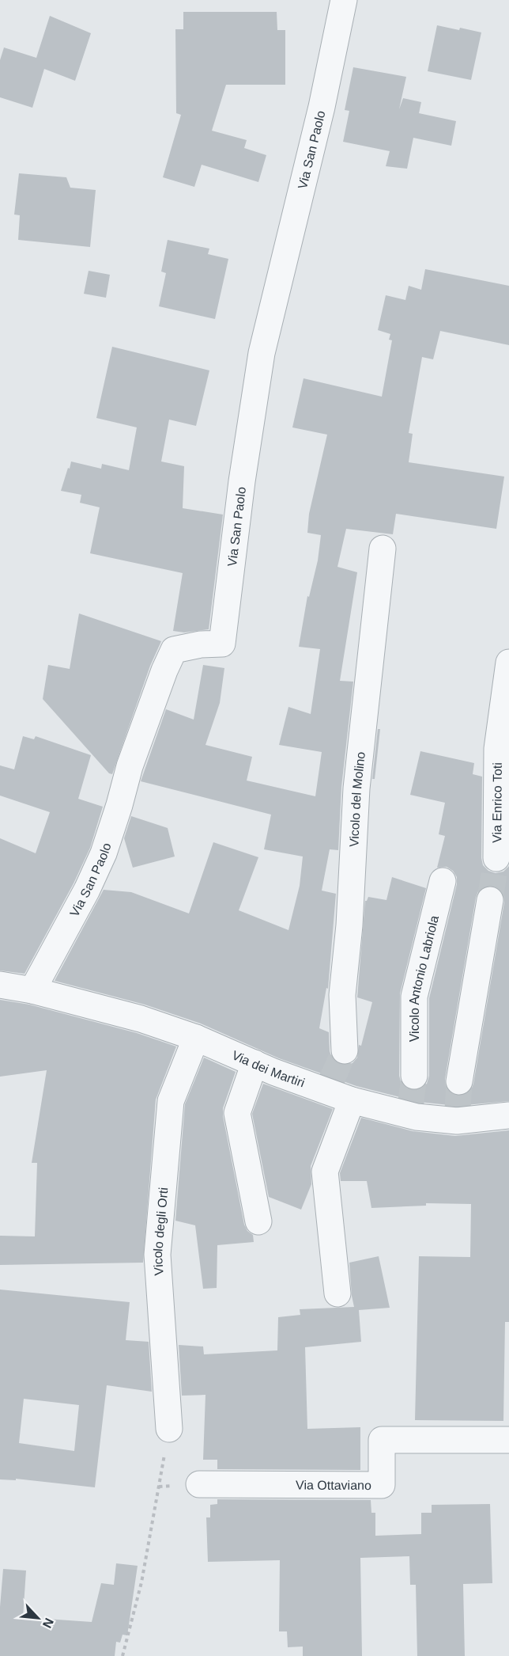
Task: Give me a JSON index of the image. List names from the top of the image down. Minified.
{"streets":{"street":["Via San Paolo","Vicolo del Molino","Via Enrico Toti","Vicolo Antonio Labriola","Via dei Martiri","Vicolo degli Orti","Via Ottaviano"]},"crossings":[["Via San Paolo","Via dei Martiri"],["Via dei Martiri","Vicolo degli Orti"]],"north":"bottom right"}
